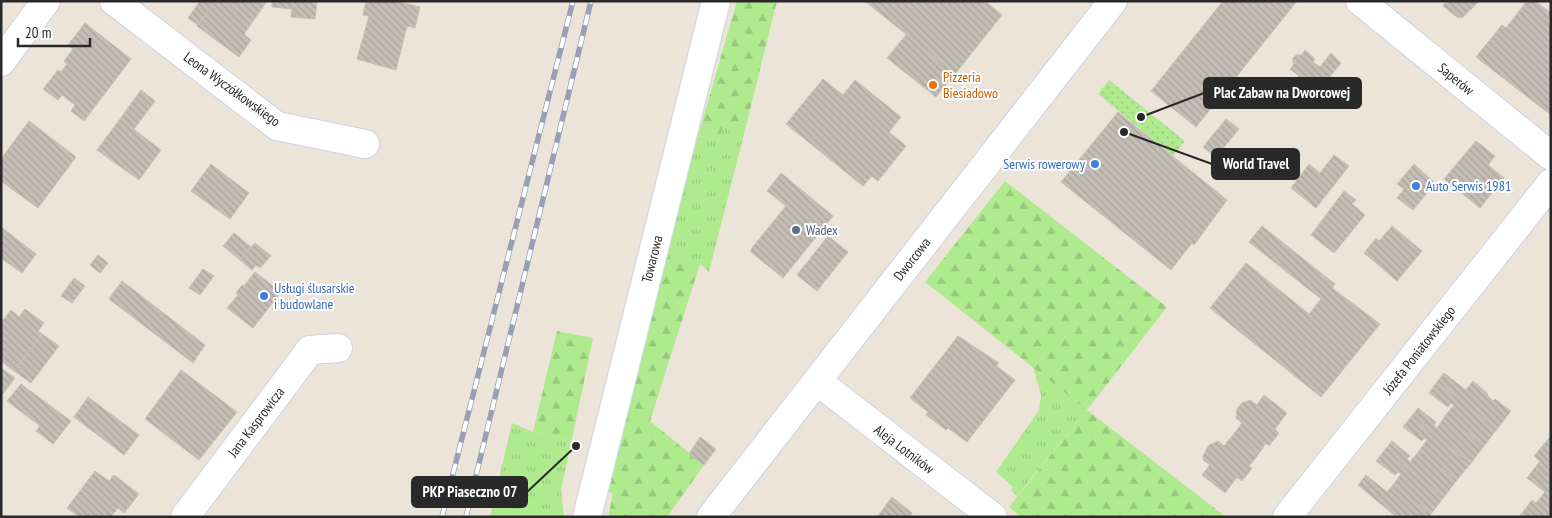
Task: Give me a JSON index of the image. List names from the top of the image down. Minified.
{"streets":{"street":["Saperów","Leona Wyczółkowskiego","Towarowa","Dworcowa","Józefa Poniatowskiego","Jana Kasprowicza","Aleja Lotników"]},"crossings":[["Dworcowa","Aleja Lotników"]],"places":["Pizzeria Biesiadowo","Plac Zabaw na Dworcowej","World Travel","Serwis rowerowy","Auto Serwis 1981","Wadex","Usługi ślusarskie i budowlane","PKP Piaseczno 07"],"scale_bar":"20 m"}
